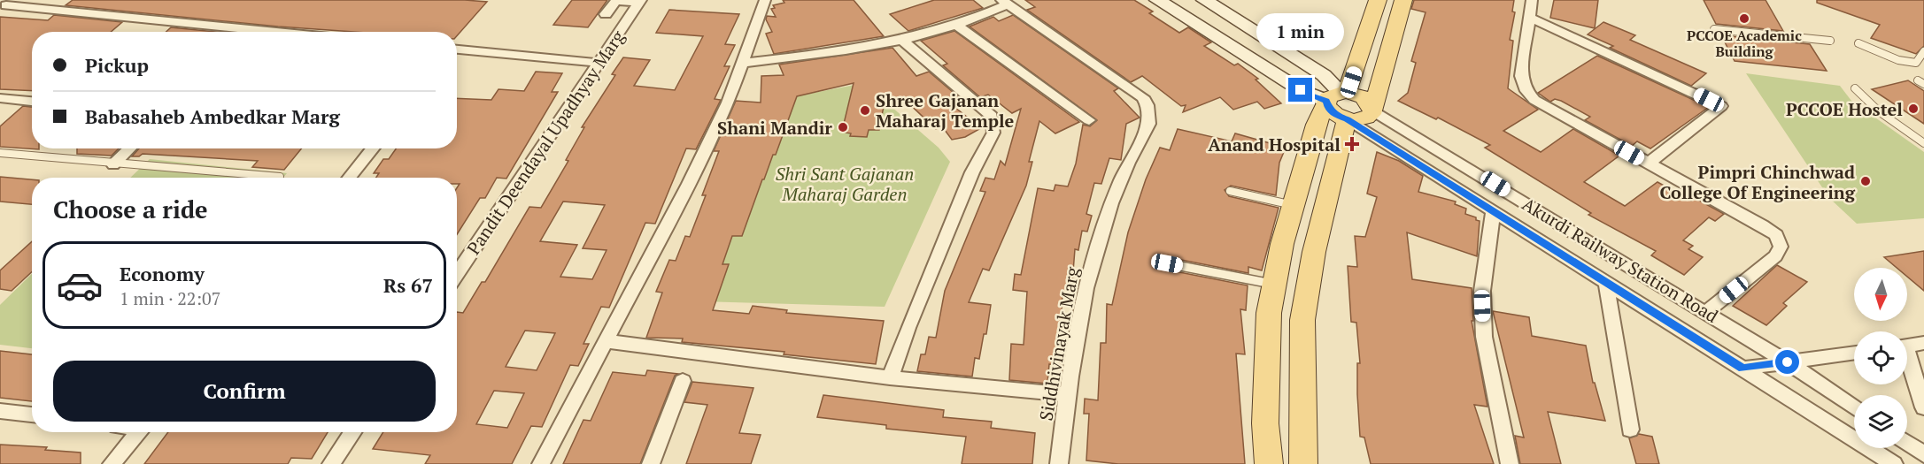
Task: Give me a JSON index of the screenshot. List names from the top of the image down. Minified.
{"streets":{"street":["Pandit Deendayal Upadhyay Marg","Akurdi Railway Station Road","Siddhivinayak Marg"]},"parks":["Shri Sant Gajanan Maharaj Garden"],"places":{"other":["PCCOE Academic Building","PCCOE Hostel","Shree Gajanan Maharaj Temple","Shani Mandir","Pimpri Chinchwad College Of Engineering"],"health":["Anand Hospital"]},"north":"bottom","page":{"bubble":"1 min","banner":["Pickup","Babasaheb Ambedkar Marg"],"heading":"Choose a ride","list":[{"name":"Economy","note":"1 min · 22:07","value":"Rs 67"}],"buttons":"Confirm"}}
